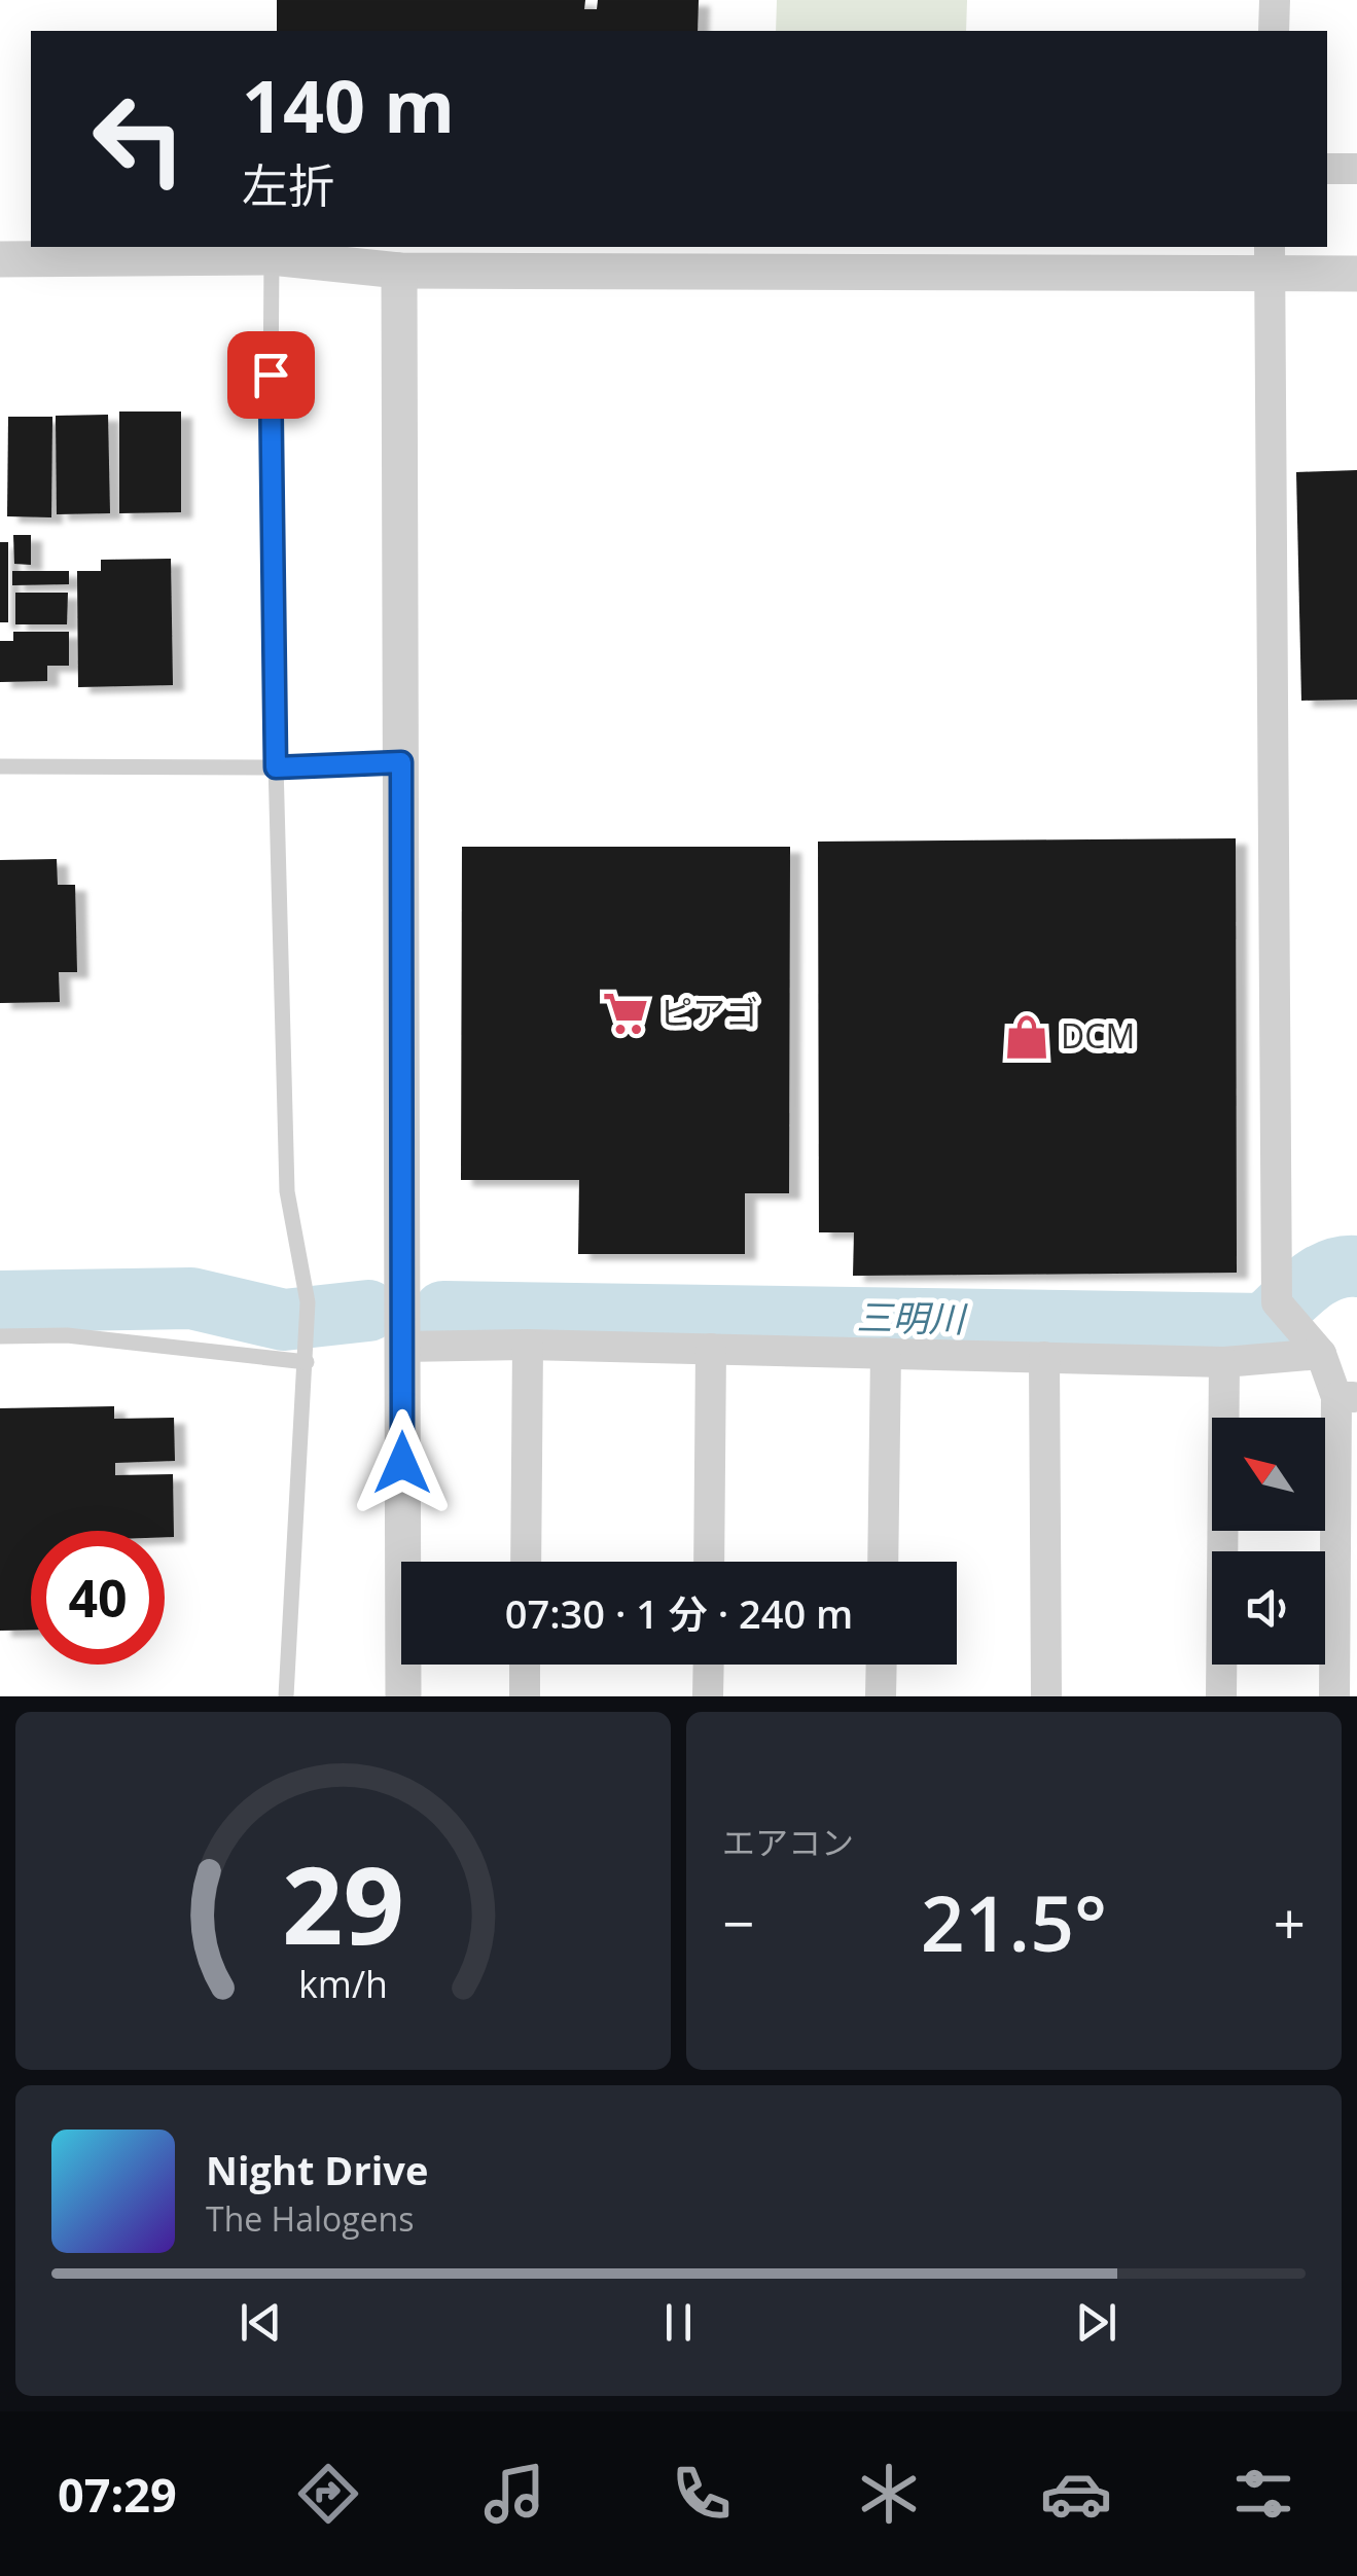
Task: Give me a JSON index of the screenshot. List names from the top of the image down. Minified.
{"water":["三明川"],"places":{"supermarket":["ピアゴ"],"shop":["DCM"]},"north":"top left","page":{"turn":["140 m","左折"],"limit":"40","trip":"07:30 · 1 分 · 240 m","tile":"エアコン","heat":["−","21.5°","+"],"song":["Night Drive","The Halogens"],"tabs":"07:29","gauge":["29","km/h"]}}
